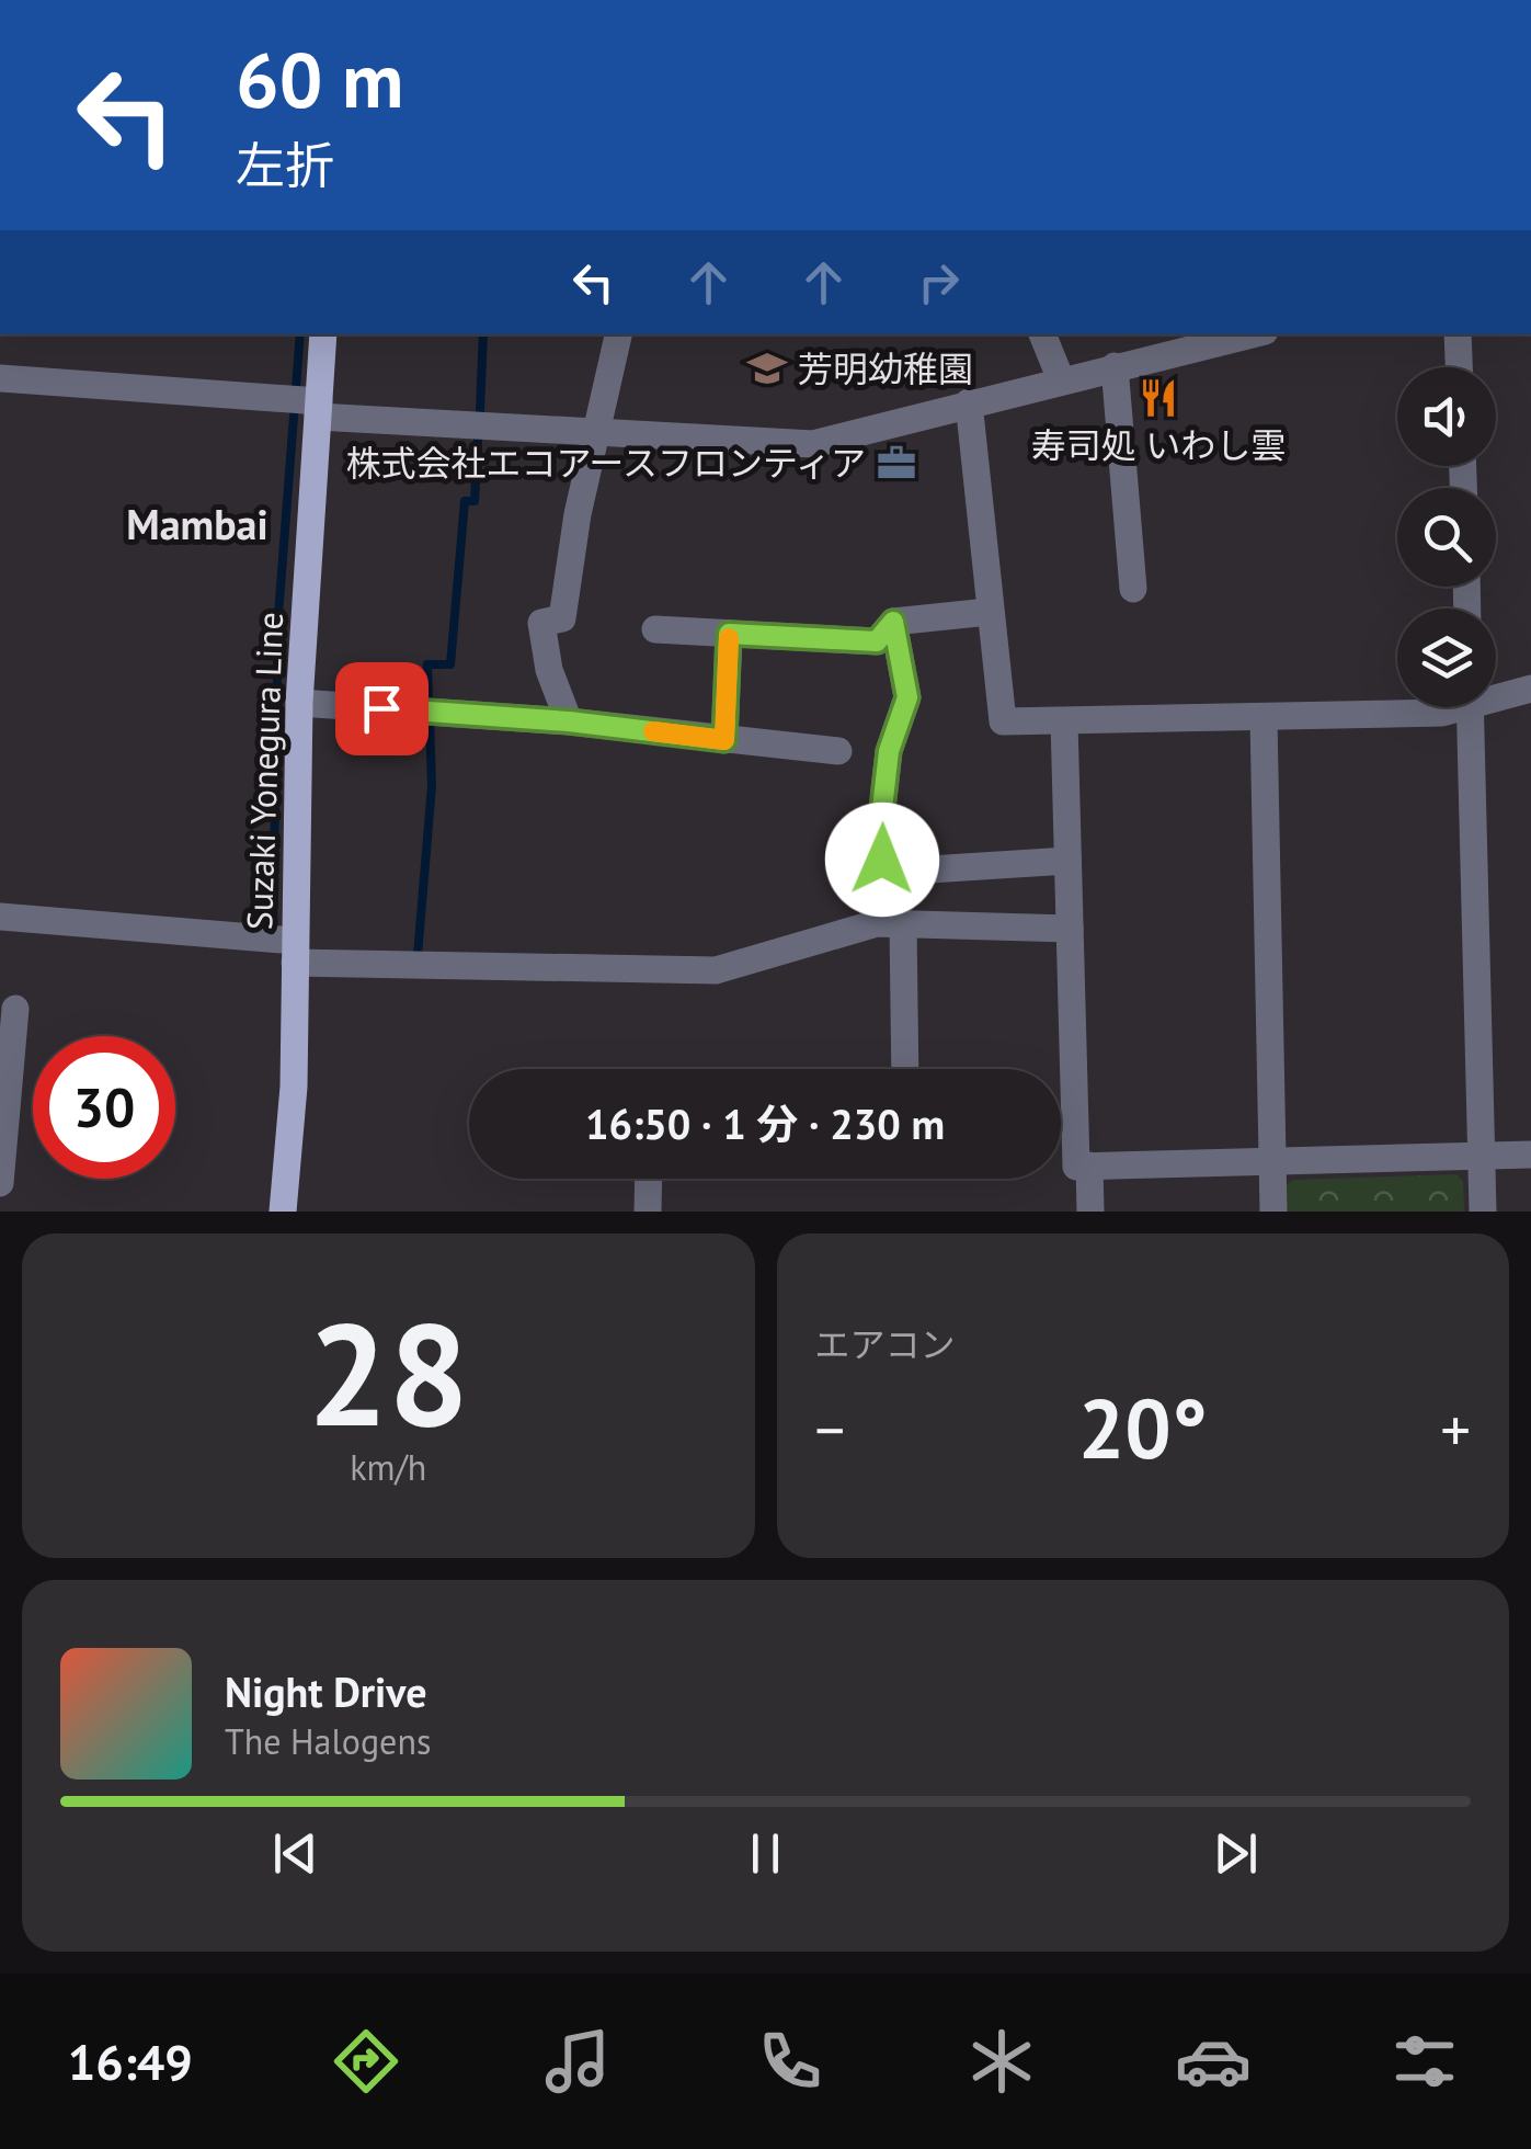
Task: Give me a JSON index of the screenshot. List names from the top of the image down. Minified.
{"streets":{"main road":["Suzaki Yonegura Line"]},"districts":["Mambai"],"places":{"school or university":["芳明幼稚園"],"restaurant":["寿司処 いわし雲"],"office":["株式会社エコアースフロンティア"]},"page":{"turn":["60 m","左折"],"limit":"30","trip":"16:50 · 1 分 · 230 m","tile":[["28","km/h"],"エアコン"],"heat":["−","20°","+"],"song":["Night Drive","The Halogens"],"tabs":"16:49"}}
